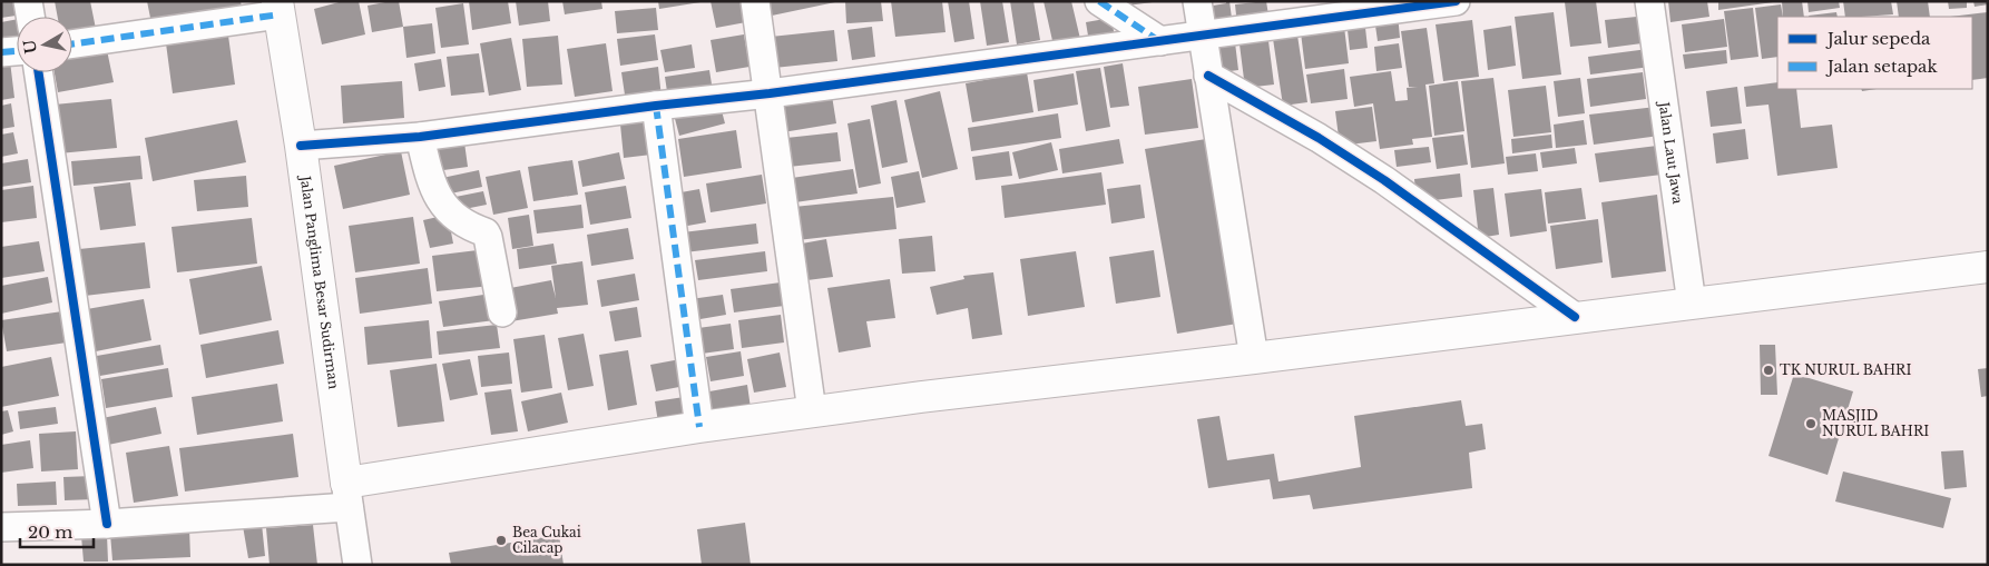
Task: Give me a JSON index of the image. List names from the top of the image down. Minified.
{"streets":{"main road":["Jalan Panglima Besar Sudirman"],"street":["Jalan Laut Jawa"]},"places":["TK NURUL BAHRI","MASJID NURUL BAHRI","Bea Cukai Cilacap"],"legend":["Jalur sepeda","Jalan setapak"],"scale_bar":"20 m","north":"left"}
